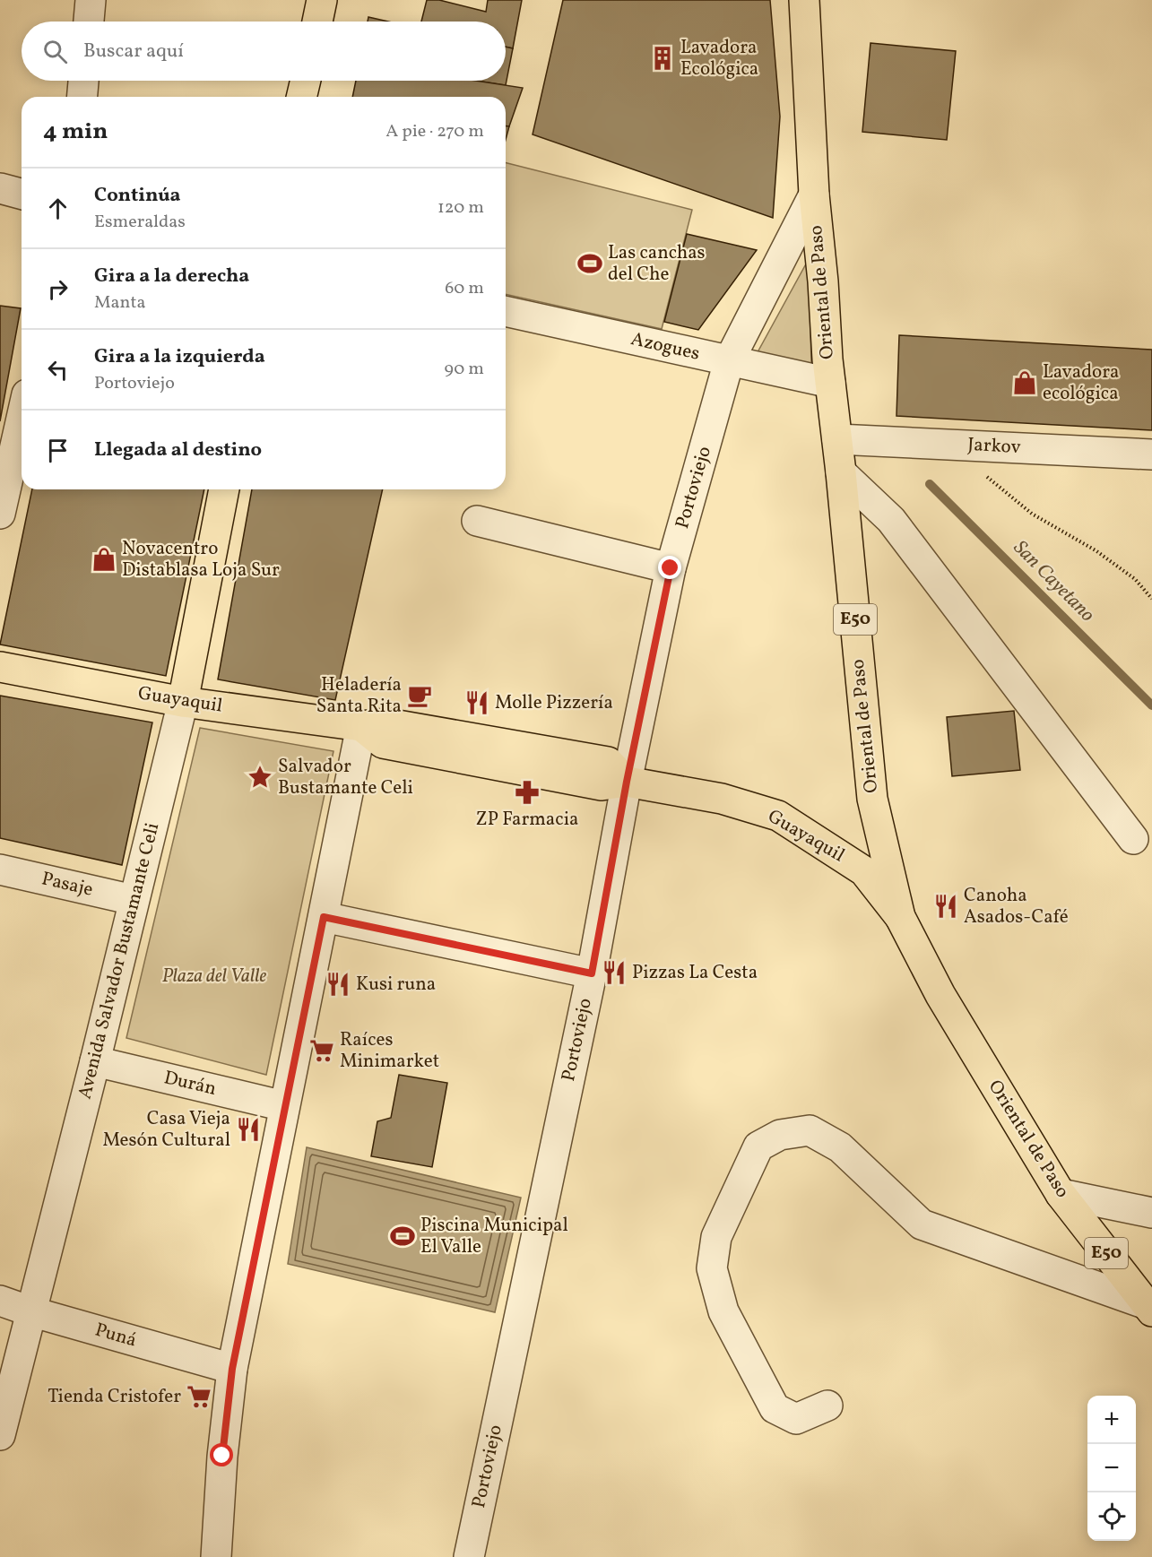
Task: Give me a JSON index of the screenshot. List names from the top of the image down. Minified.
{"streets":{"main road":["Oriental de Paso","E50","Guayaquil","Avenida Salvador Bustamante Celi"],"street":["Azogues","Jarkov","Portoviejo","Pasaje","Durán","Puná"]},"crossings":[["Oriental de Paso","Azogues"],["Oriental de Paso","Jarkov"],["Oriental de Paso","Portoviejo"],["Oriental de Paso","Guayaquil"],["Azogues","Portoviejo"],["Portoviejo","Guayaquil"],["Guayaquil","Avenida Salvador Bustamante Celi"],["Pasaje","Avenida Salvador Bustamante Celi"],["Avenida Salvador Bustamante Celi","Durán"],["Avenida Salvador Bustamante Celi","Puná"]],"water":["San Cayetano"],"parks":["Plaza del Valle"],"places":{"building":["Lavadora Ecológica"],"sports":["Las canchas del Che","Piscina Municipal El Valle"],"shop":["Lavadora ecológica","Novacentro Distablasa Loja Sur"],"cafe":["Heladería Santa Rita"],"restaurant":["Molle Pizzería","Canoha Asados-Café","Pizzas La Cesta","Kusi runa","Casa Vieja Mesón Cultural"],"place":["Salvador Bustamante Celi"],"pharmacy":["ZP Farmacia"],"supermarket":["Raíces Minimarket","Tienda Cristofer"]},"page":{"search":"Buscar aquí","heading":["4 min","A pie · 270 m"],"list":[["Continúa","Esmeraldas","120 m"],["Gira a la derecha","Manta","60 m"],["Gira a la izquierda","Portoviejo","90 m"],"Llegada al destino"],"map_buttons":["+","−"]}}
